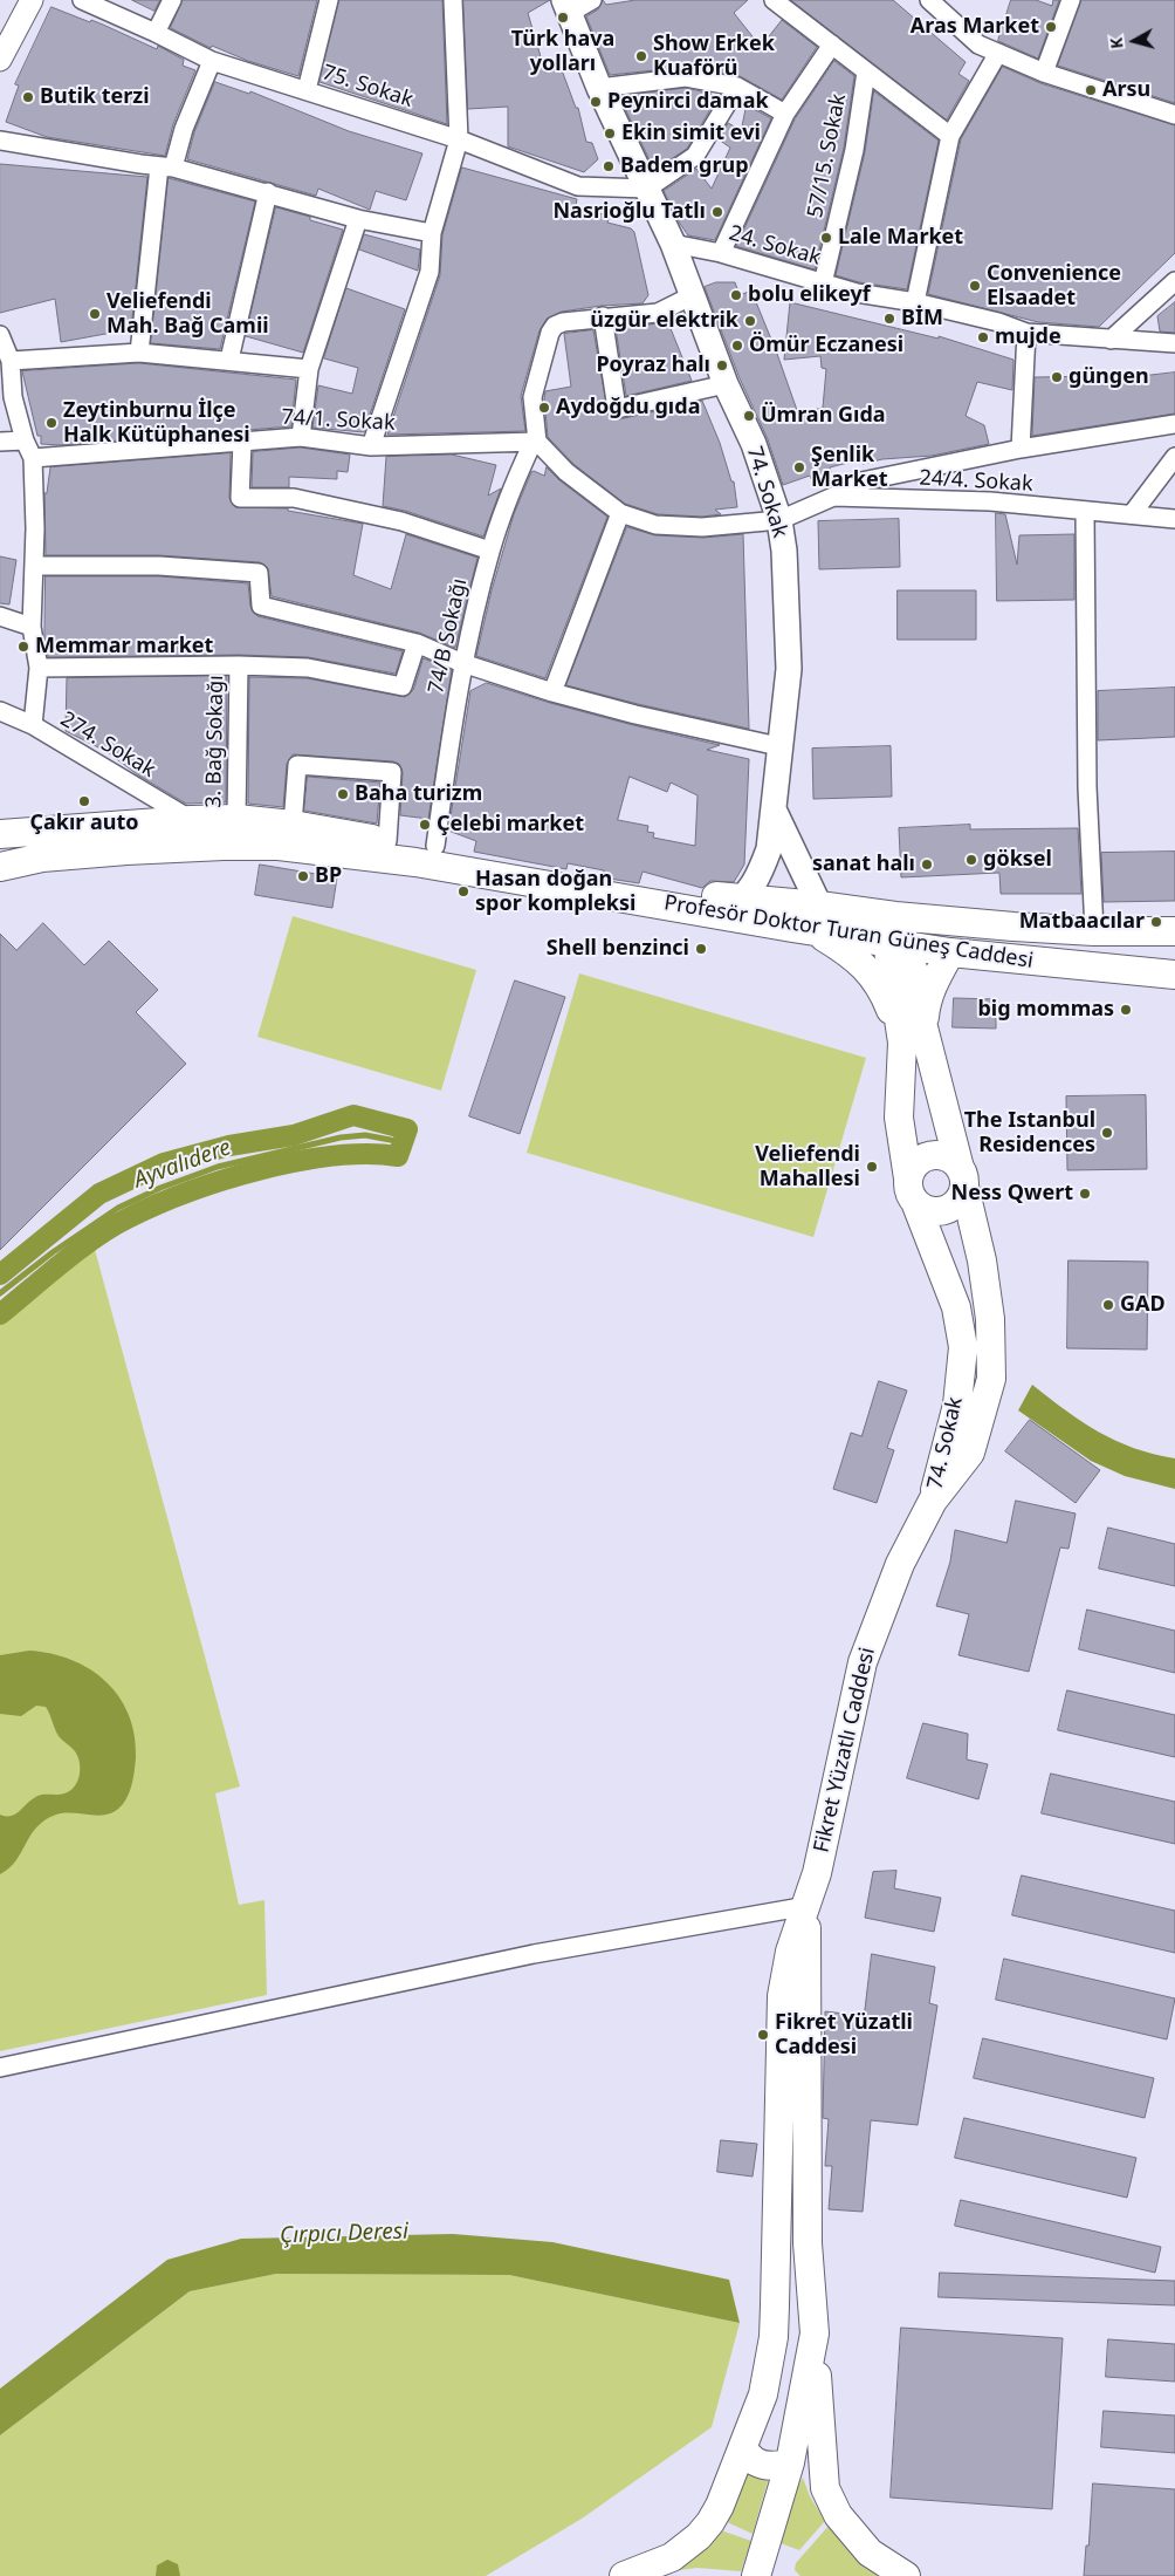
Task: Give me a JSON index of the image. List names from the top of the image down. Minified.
{"streets":{"main road":["74. Sokak","Profesör Doktor Turan Güneş Caddesi","Fikret Yüzatlı Caddesi"],"street":["75. Sokak","57/15. Sokak","24. Sokak","74/1. Sokak","24/4. Sokak","74/B Sokağı","3. Bağ Sokağı","274. Sokak"]},"crossings":[["75. Sokak","74. Sokak"],["57/15. Sokak","24. Sokak"],["24. Sokak","74. Sokak"],["74/1. Sokak","74/B Sokağı"],["24/4. Sokak","74. Sokak"],["74. Sokak","Profesör Doktor Turan Güneş Caddesi"],["74. Sokak","Fikret Yüzatlı Caddesi"],["74/B Sokağı","Profesör Doktor Turan Güneş Caddesi"],["3. Bağ Sokağı","Profesör Doktor Turan Güneş Caddesi"],["274. Sokak","Profesör Doktor Turan Güneş Caddesi"]],"water":["Ayvalıdere","Çırpıcı Deresi"],"places":["Türk hava yolları","Aras Market","Show Erkek Kuaförü","Arsu","Butik terzi","Peynirci damak","Ekin simit evi","Badem grup","Nasrioğlu Tatlı","Lale Market","Convenience Elsaadet","bolu elikeyf","Veliefendi Mah. Bağ Camii","BİM","üzgür elektrik","mujde","Ömür Eczanesi","Poyraz halı","güngen","Aydoğdu gıda","Ümran Gıda","Zeytinburnu İlçe Halk Kütüphanesi","Şenlik Market","Memmar market","Baha turizm","Çakır auto","Çelebi market","göksel","sanat halı","BP","Hasan doğan spor kompleksi","Matbaacılar","Shell benzinci","big mommas","The Istanbul Residences","Veliefendi Mahallesi","Ness Qwert","GAD","Fikret Yüzatli Caddesi"],"north":"left"}
